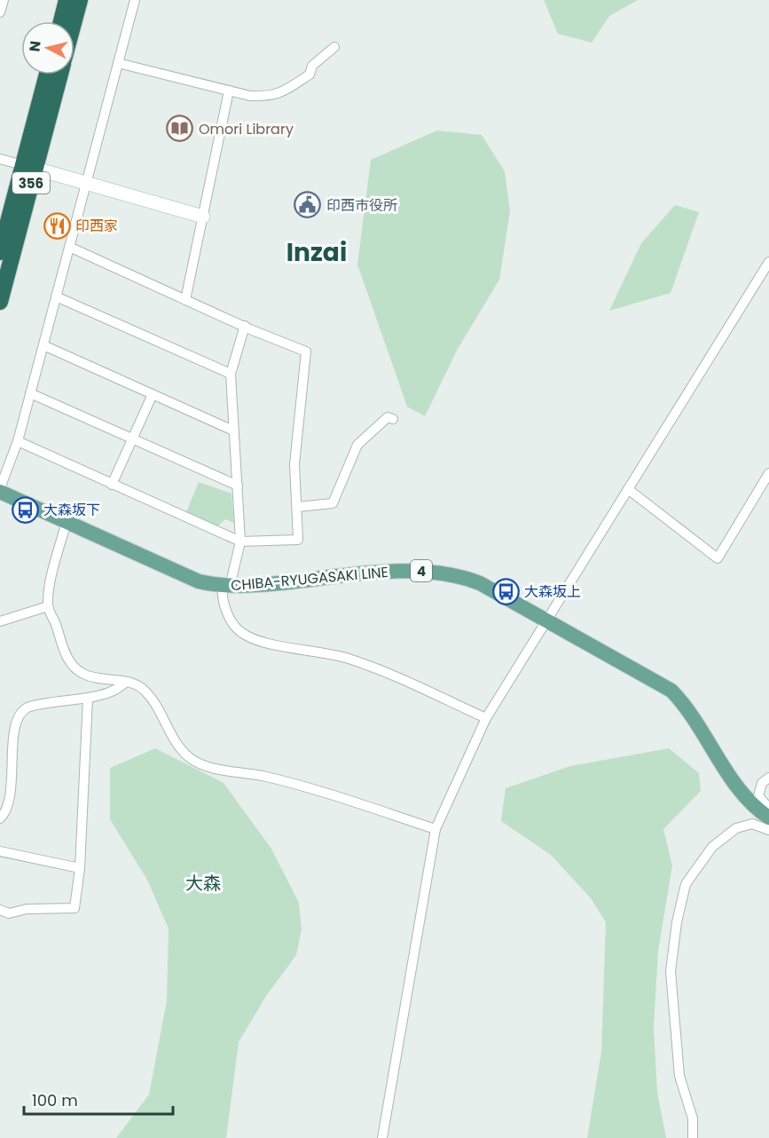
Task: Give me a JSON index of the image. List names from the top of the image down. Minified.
{"streets":{"highway":["356"],"main road":["4","CHIBA-RYUGASAKI LINE"]},"districts":["Inzai","大森"],"places":{"library":["Omori Library"],"public building":["印西市役所"],"restaurant":["印西家"],"bus stop":["大森坂下","大森坂上"]},"scale_bar":"100 m","north":"left"}
